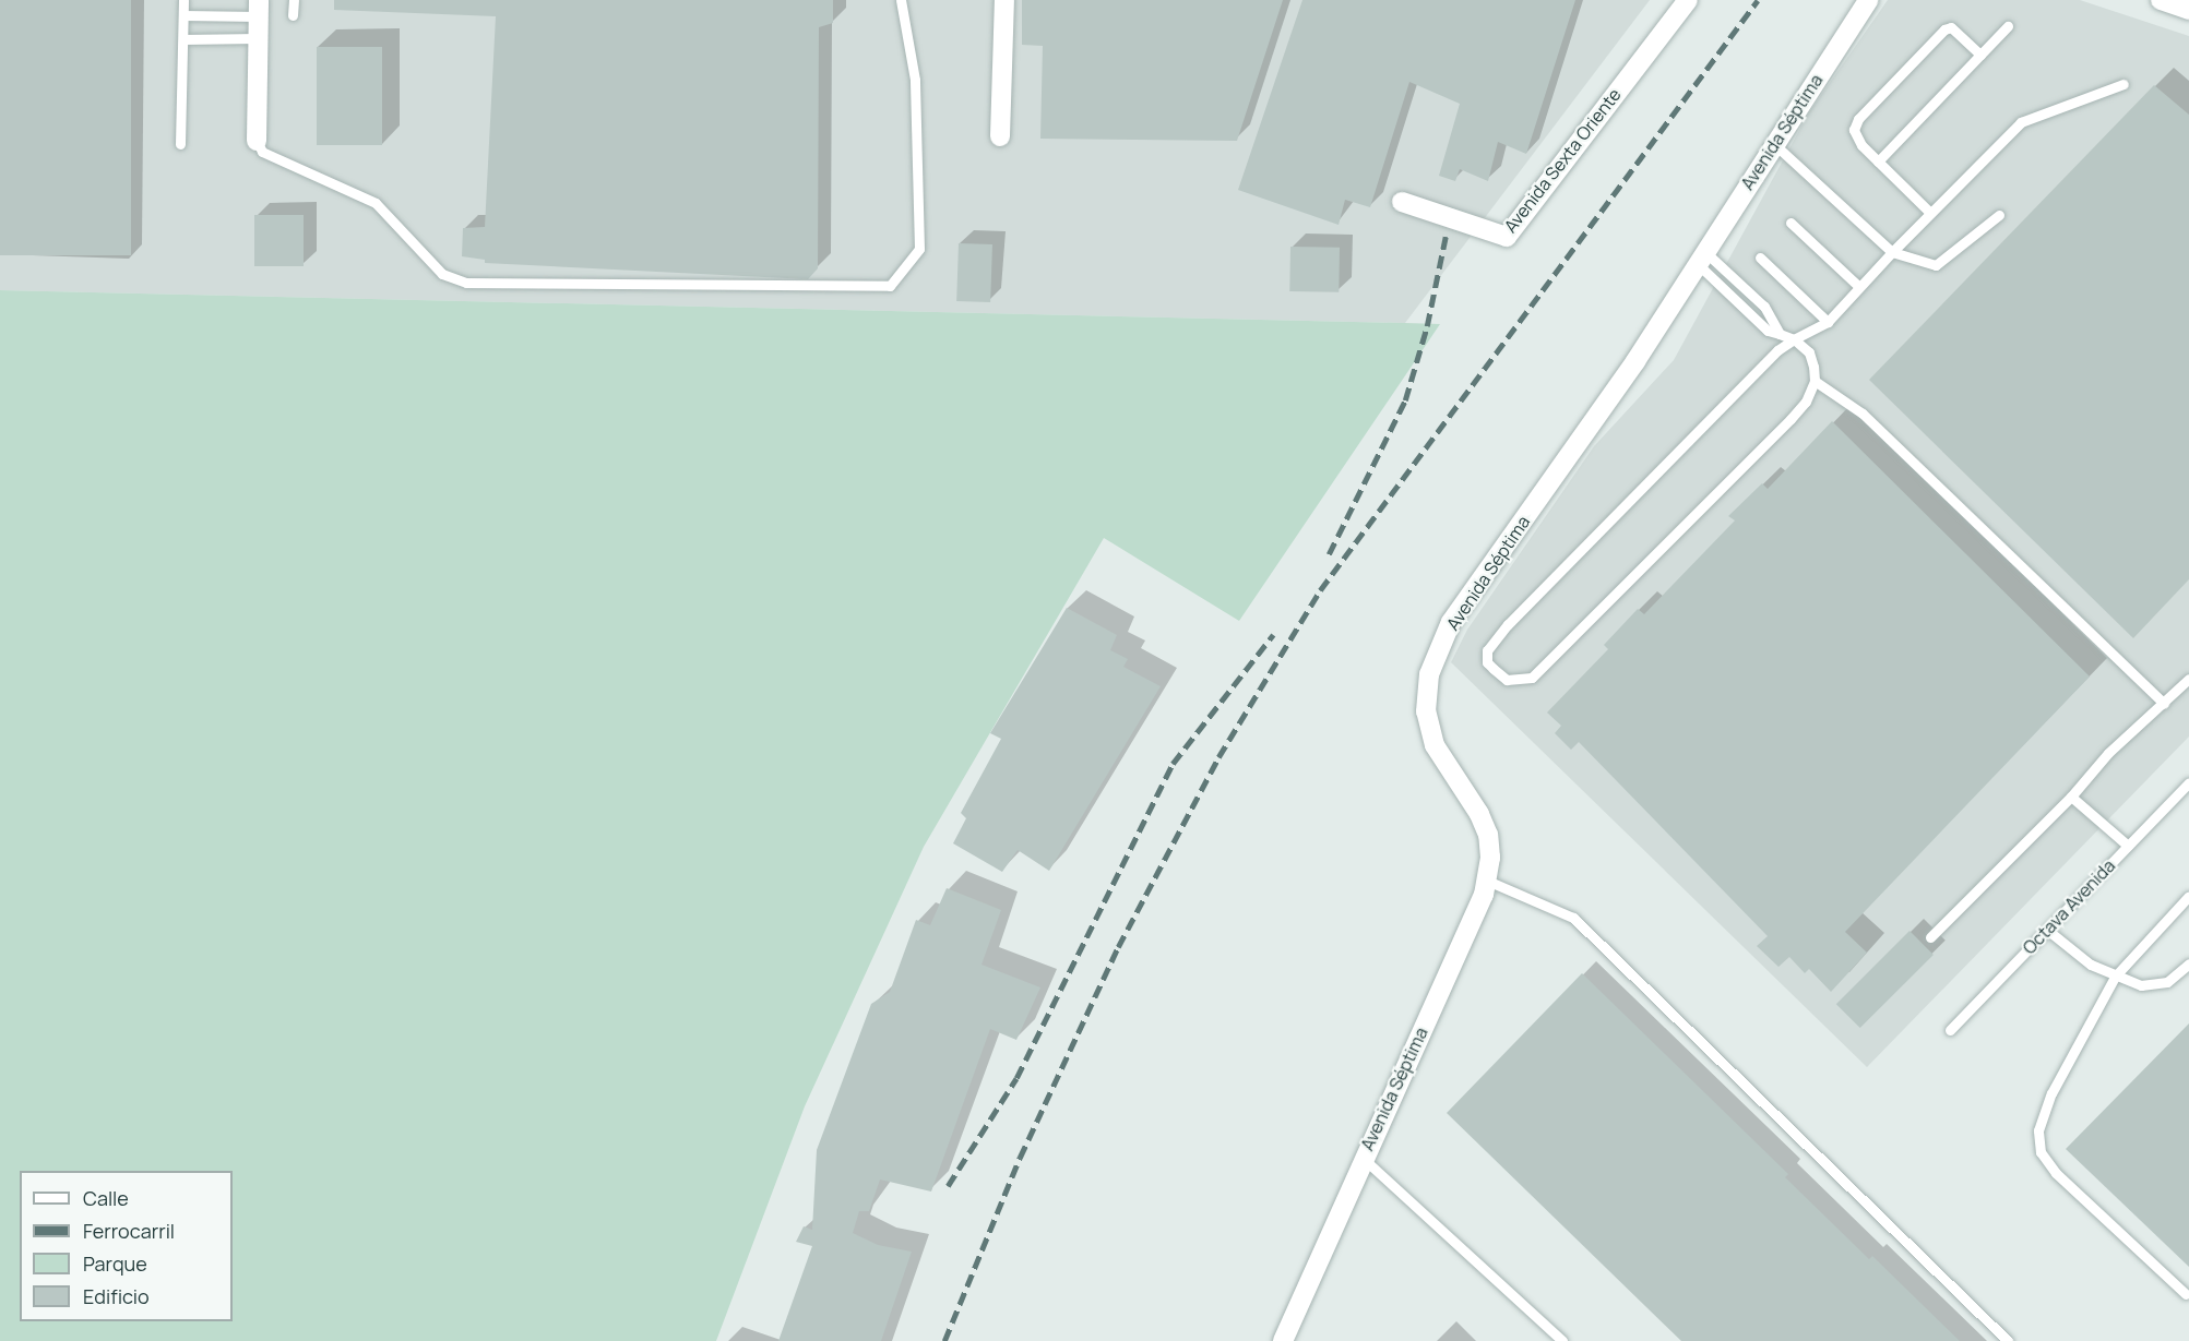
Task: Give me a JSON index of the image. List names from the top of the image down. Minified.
{"streets":{"street":["Avenida Séptima","Avenida Sexta Oriente"],"lane":["Octava Avenida"]},"legend":["Calle","Ferrocarril","Parque","Edificio"]}
